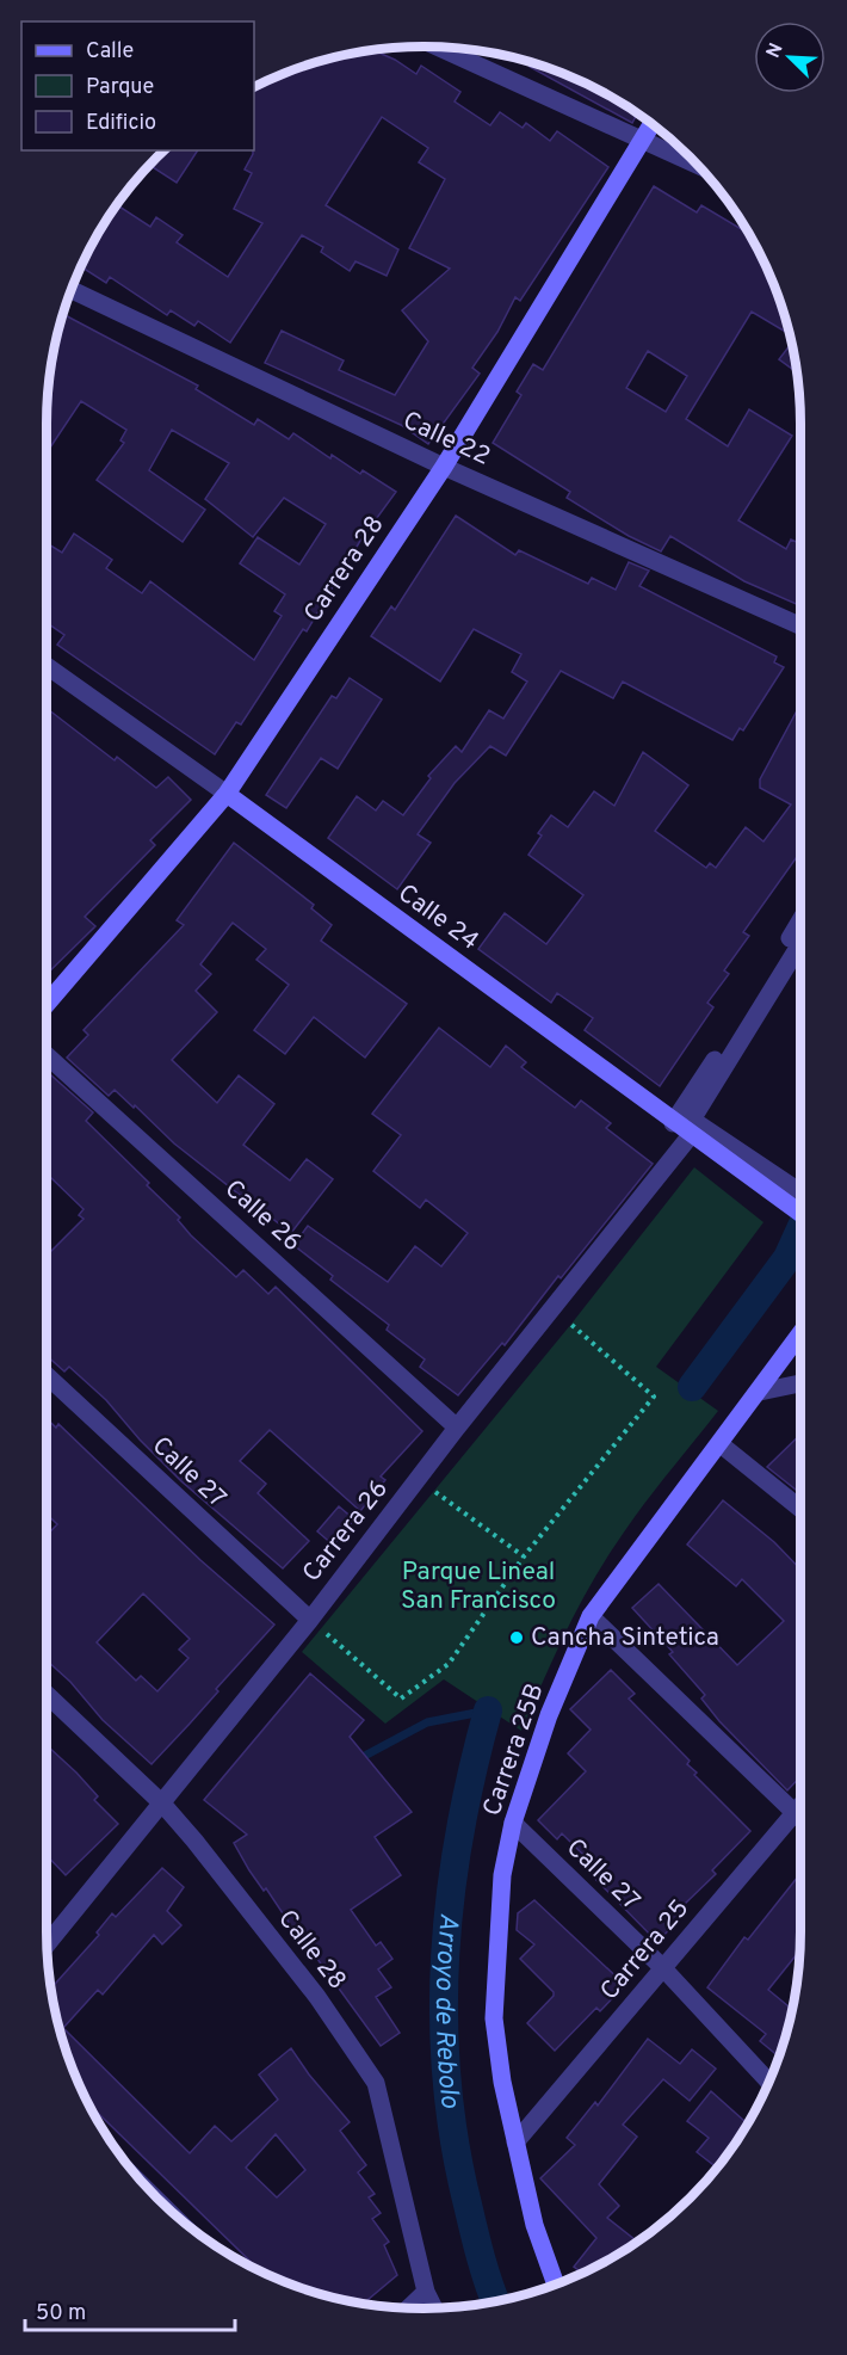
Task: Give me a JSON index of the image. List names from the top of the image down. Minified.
{"streets":{"street":["Calle 22","Carrera 28","Calle 24","Calle 26","Calle 27","Carrera 26","Carrera 25B","Calle 28","Carrera 25"]},"crossings":[["Calle 22","Carrera 28"],["Carrera 28","Calle 24"],["Calle 24","Carrera 26"],["Calle 26","Carrera 26"],["Calle 27","Carrera 26"],["Calle 27","Carrera 25B"],["Calle 27","Carrera 25"],["Carrera 26","Calle 28"],["Carrera 25B","Carrera 25"]],"water":["Arroyo de Rebolo"],"parks":["Parque Lineal San Francisco"],"places":["Cancha Sintetica"],"legend":["Calle","Parque","Edificio"],"scale_bar":"50 m","north":"top left"}
